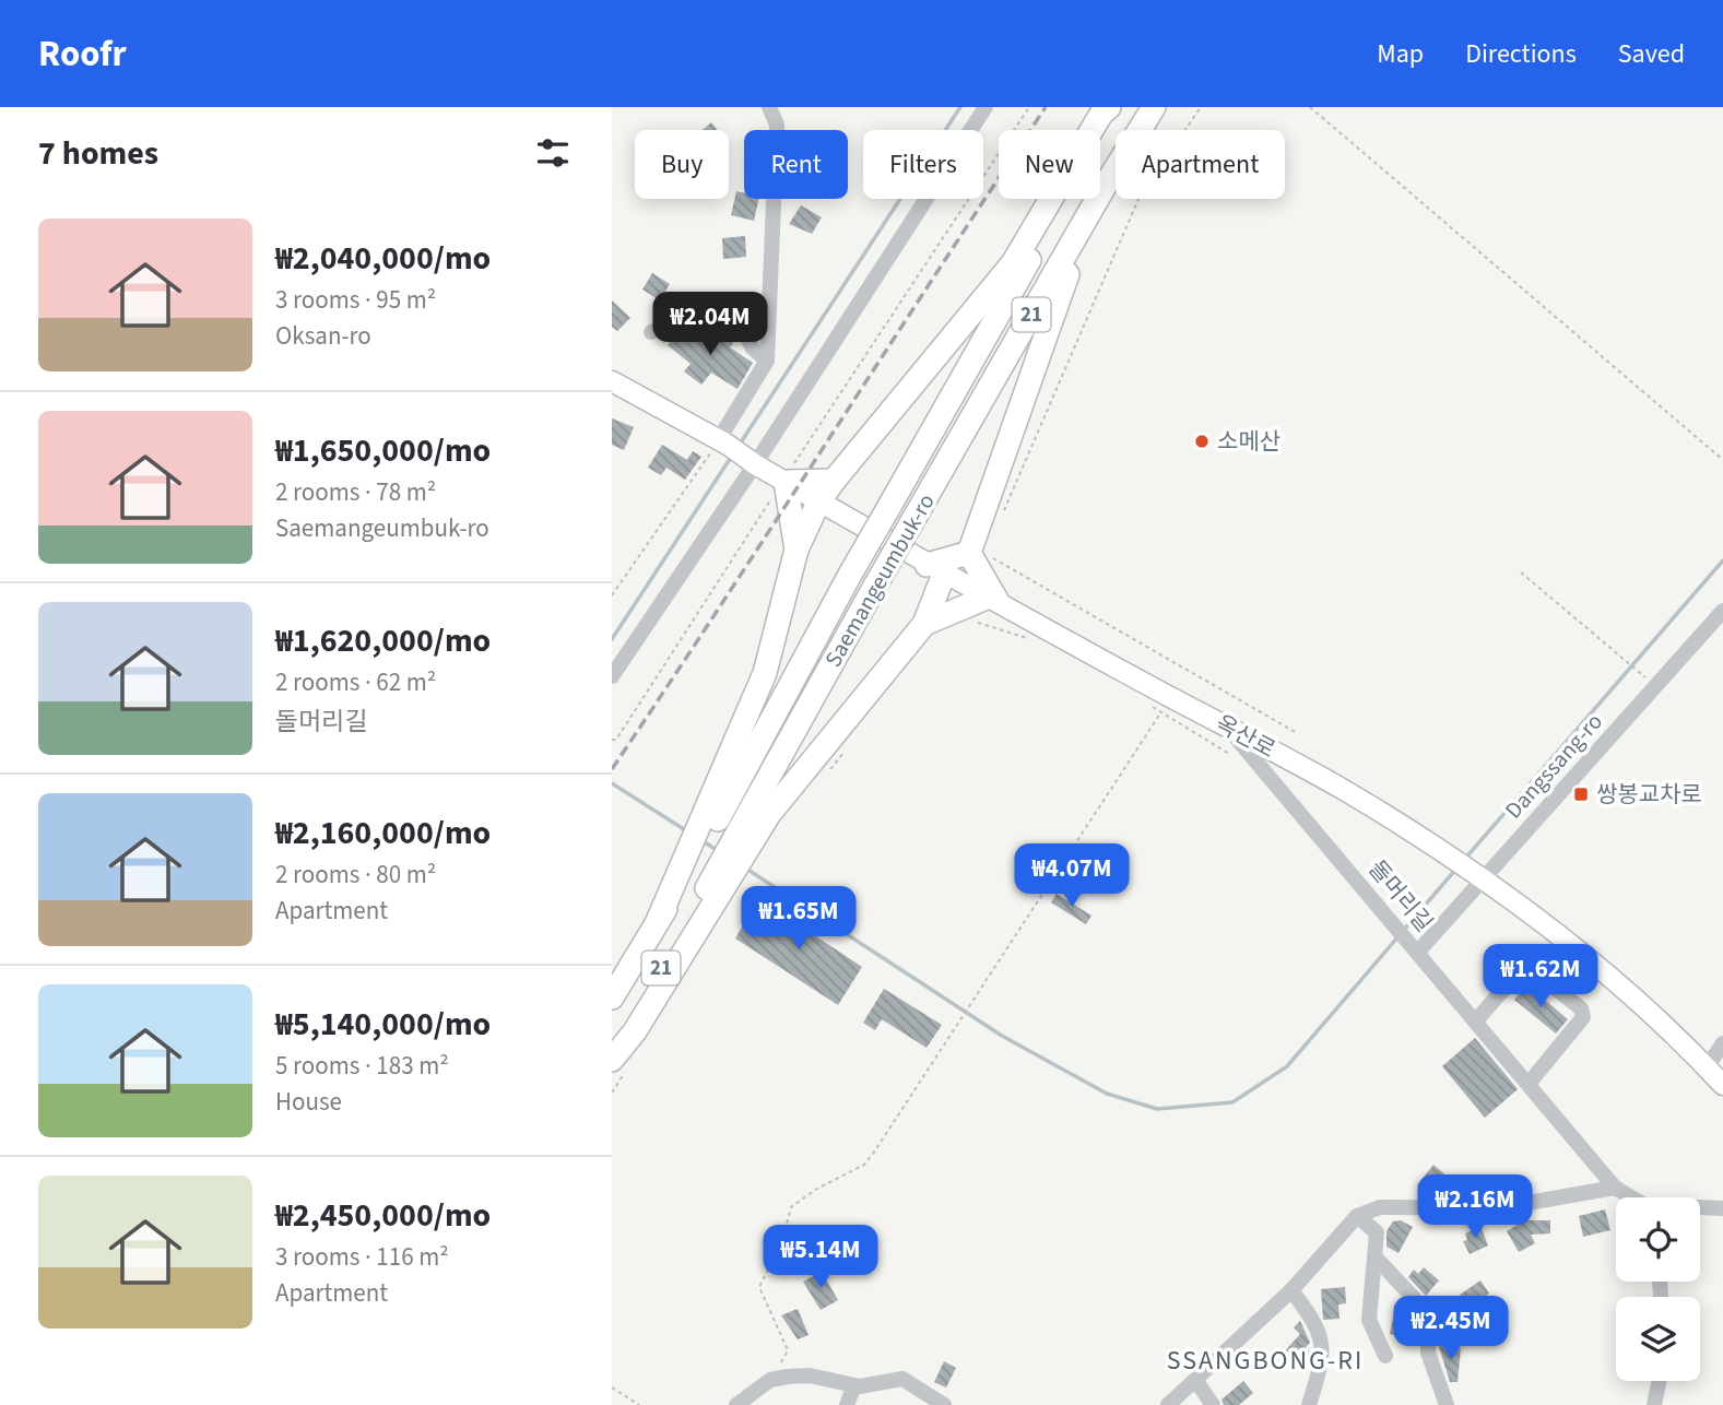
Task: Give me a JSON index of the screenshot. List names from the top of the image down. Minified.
{"streets":{"highway":["21","Saemangeumbuk-ro"],"main road":["옥산로"],"street":["Dangssang-ro","돌머리길"]},"crossings":[["21","Saemangeumbuk-ro"],["옥산로","Dangssang-ro"],["옥산로","돌머리길"],["Dangssang-ro","돌머리길"]],"districts":["SSANGBONG-RI"],"places":{"other":["소메산"],"transit":["쌍봉교차로"]},"page":{"header":"Roofr","nav":["Map","Directions","Saved"],"heading":"7 homes","chip":["Buy","Rent","Filters","New","Apartment"],"list":[{"name":"₩2,040,000/mo","note":"3 rooms · 95 m² · Oksan-ro"},{"name":"₩1,650,000/mo","note":"2 rooms · 78 m² · Saemangeumbuk-ro"},{"name":"₩1,620,000/mo","note":"2 rooms · 62 m² · 돌머리길"},{"name":"₩2,160,000/mo","note":"2 rooms · 80 m² · Apartment"},{"name":"₩5,140,000/mo","note":"5 rooms · 183 m² · House"},{"name":"₩2,450,000/mo","note":"3 rooms · 116 m² · Apartment"}],"price":["₩2.04M","₩4.07M","₩1.65M","₩1.62M","₩2.16M","₩5.14M","₩2.45M"]}}
